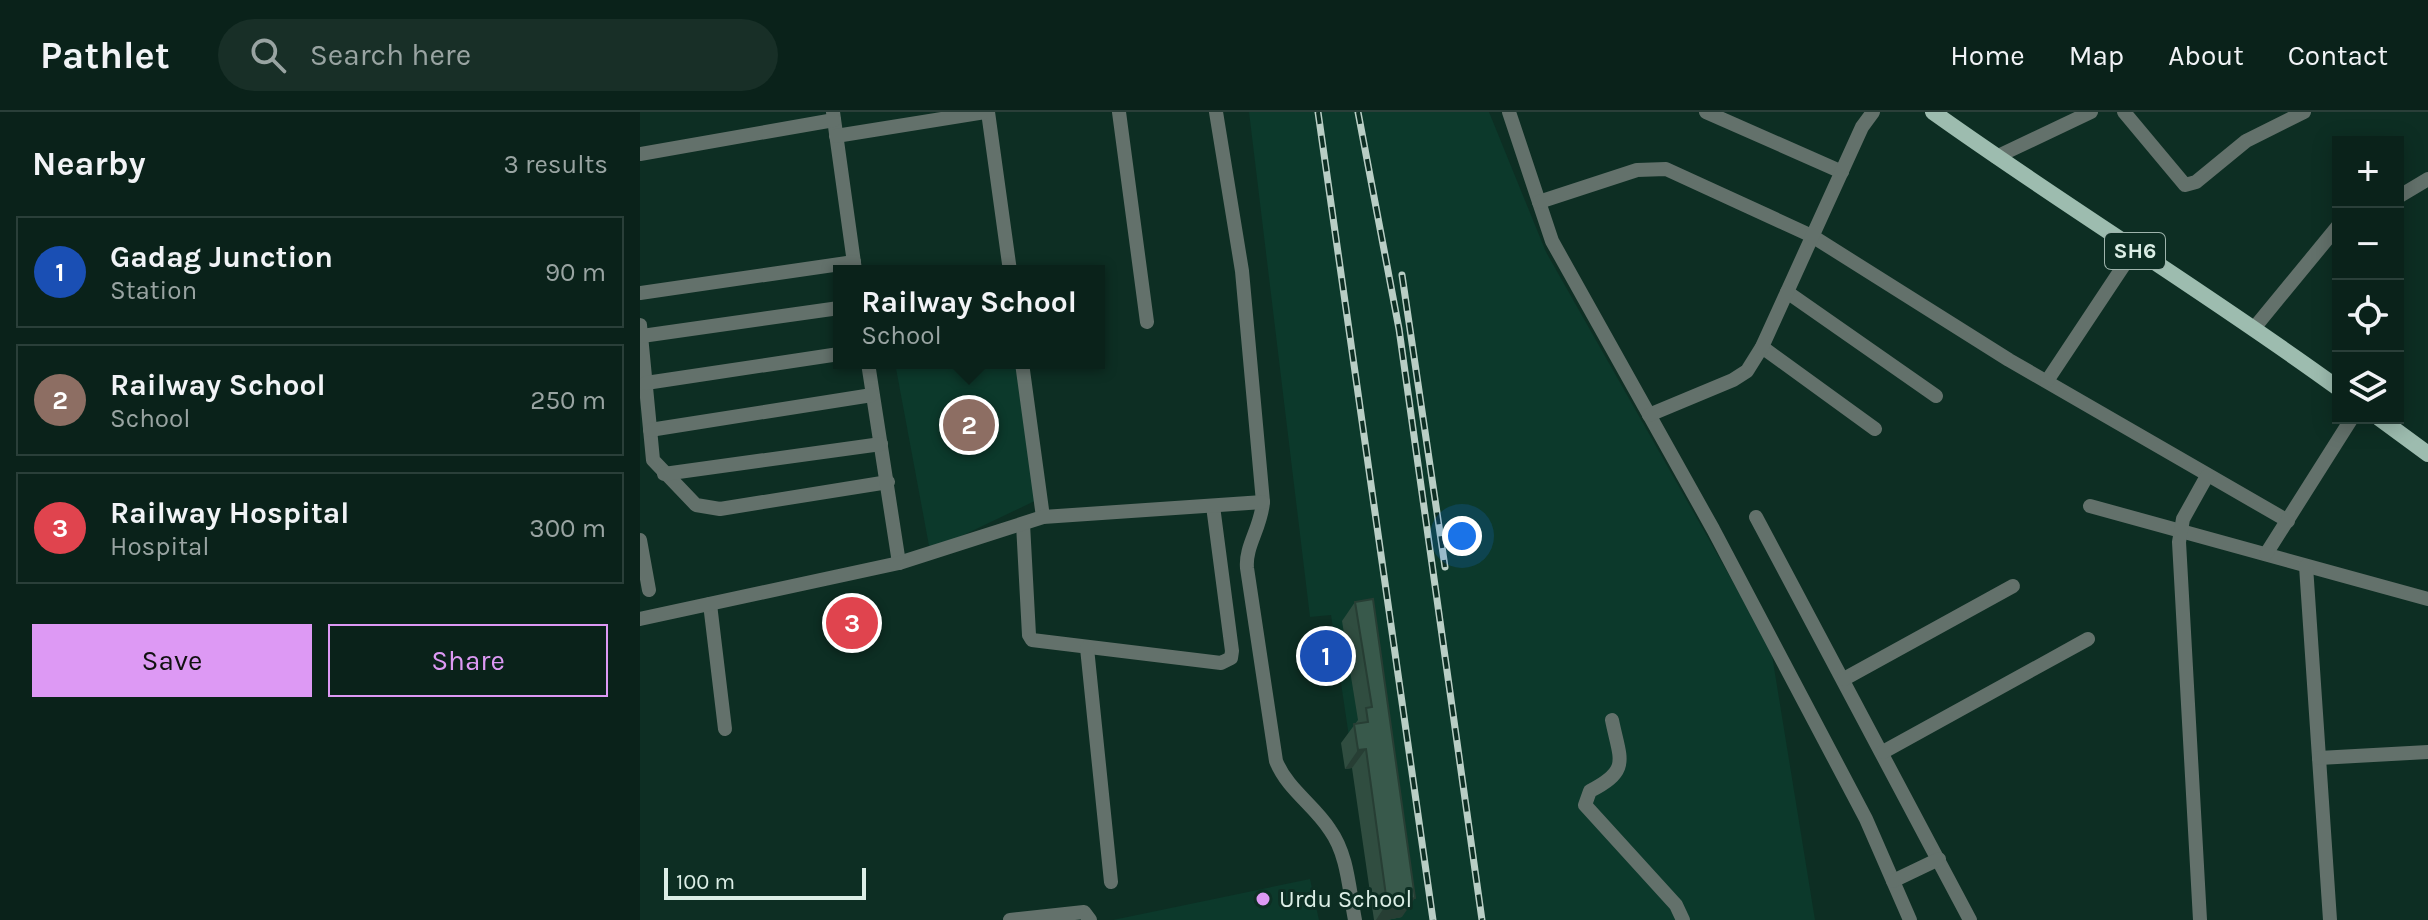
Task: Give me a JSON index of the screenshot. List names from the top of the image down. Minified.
{"streets":{"main road":["SH6"]},"places":["Urdu School"],"scale_bar":"100 m","page":{"header":"Pathlet","search":"Search here","nav":["Home","Map","About","Contact"],"heading":["Nearby","3 results"],"map_buttons":["+","−"],"list":[{"mark":"1","name":"Gadag Junction","note":"Station","value":"90 m"},{"mark":"2","name":"Railway School","note":"School","value":"250 m"},{"mark":"3","name":"Railway Hospital","note":"Hospital","value":"300 m"}],"popup":["Railway School","School"],"pins":["2","3","1"],"buttons":["Save","Share"],"scale":"100 m"}}
